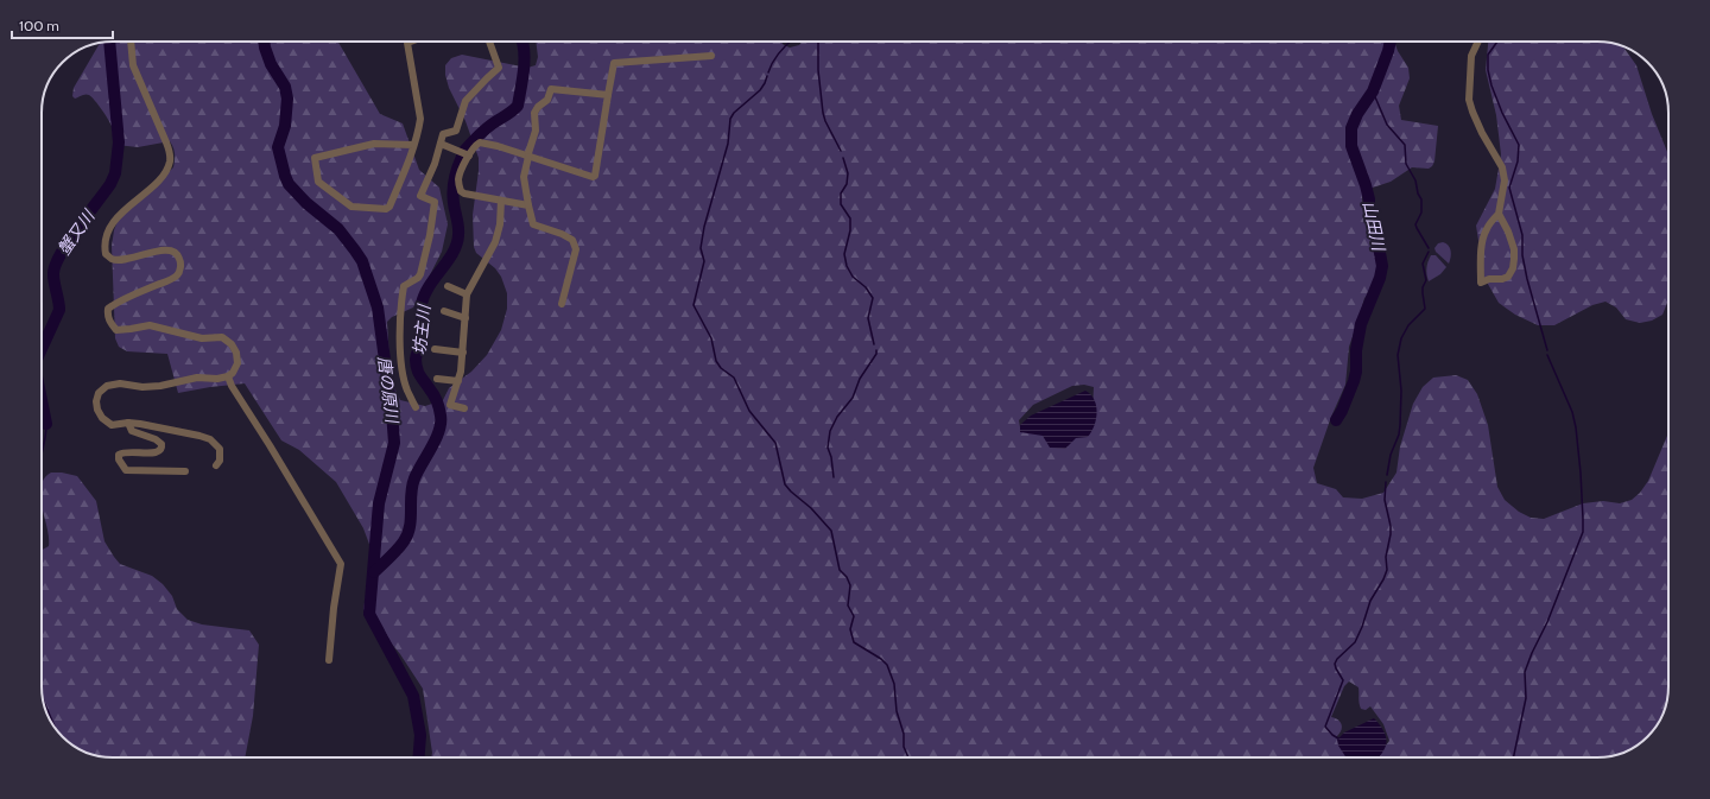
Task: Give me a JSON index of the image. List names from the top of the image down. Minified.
{"water":["山田川","蟹又川","坊主川","唐の原川"],"scale_bar":"100 m"}
